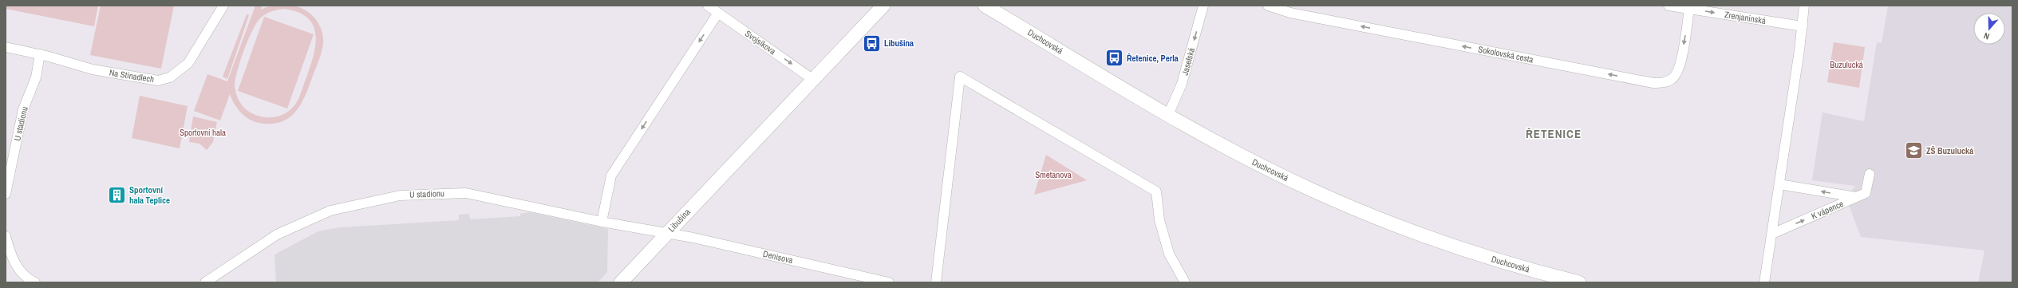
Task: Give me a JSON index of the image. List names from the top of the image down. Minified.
{"streets":{"main road":["Duchcovská","Libušina"],"street":["Zrenjaninská","Svojsíkova","Sokolovská cesta","Jaselská","Na Stínadlech","U stadionu","K vápence","Denisova"]},"crossings":[["Zrenjaninská","Sokolovská cesta"],["Duchcovská","Jaselská"],["Svojsíkova","Libušina"],["Na Stínadlech","U stadionu"],["U stadionu","Libušina"],["U stadionu","Denisova"],["Libušina","Denisova"]],"one_way":["Zrenjaninská","Svojsíkova","Sokolovská cesta","Jaselská","K vápence"],"districts":["ŘETENICE"],"parks":["Buzulucká","Sportovní hala","Smetanova"],"places":{"bus stop":["Libušina","Řetenice, Perla"],"school or university":["ZŠ Buzulucká"],"building":["Sportovní hala Teplice"]},"north":"bottom"}
